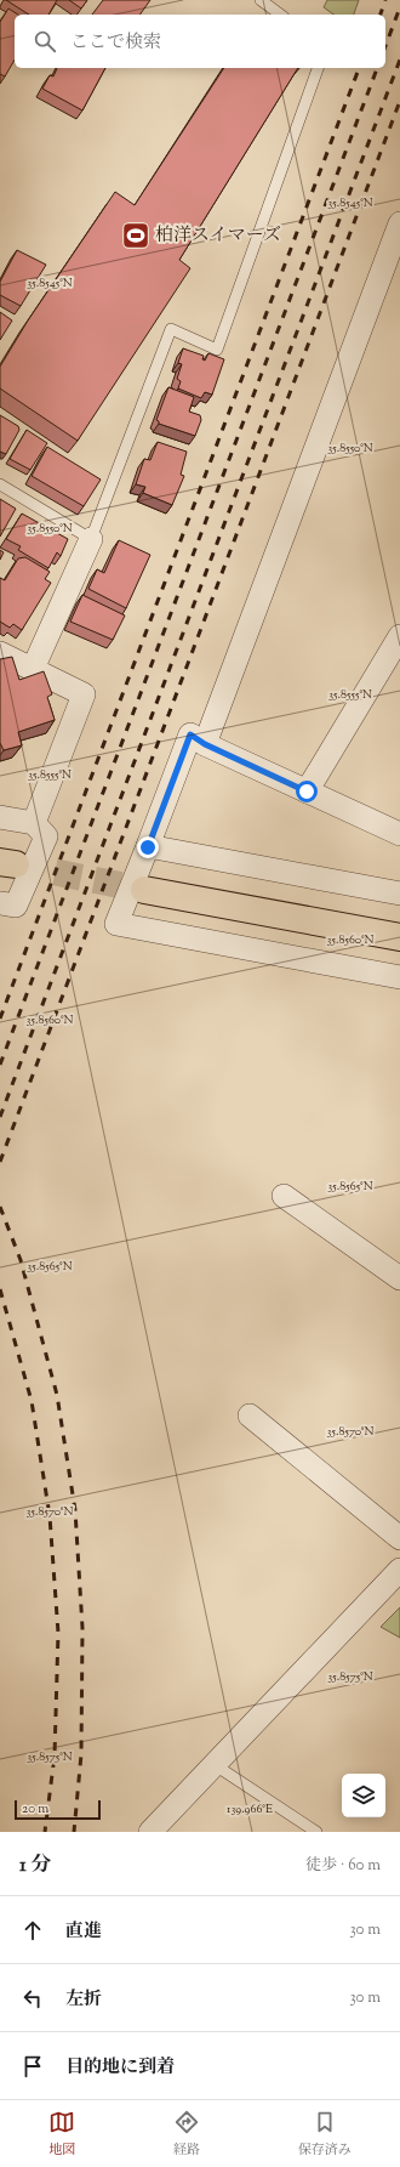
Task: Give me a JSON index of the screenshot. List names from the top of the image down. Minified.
{"places":{"sports":["柏洋スイマーズ"]},"scale_bar":"20 m","page":{"search":"ここで検索","scale":"20 m","heading":["1 分","徒歩 · 60 m"],"list":[["直進","30 m"],["左折","30 m"],"目的地に到着"],"nav":["地図","経路","保存済み"]},"coordinates":["35.8545°N","35.8550°N","35.8555°N","35.8560°N","35.8565°N","35.8570°N","35.8575°N","139.966°E"]}
